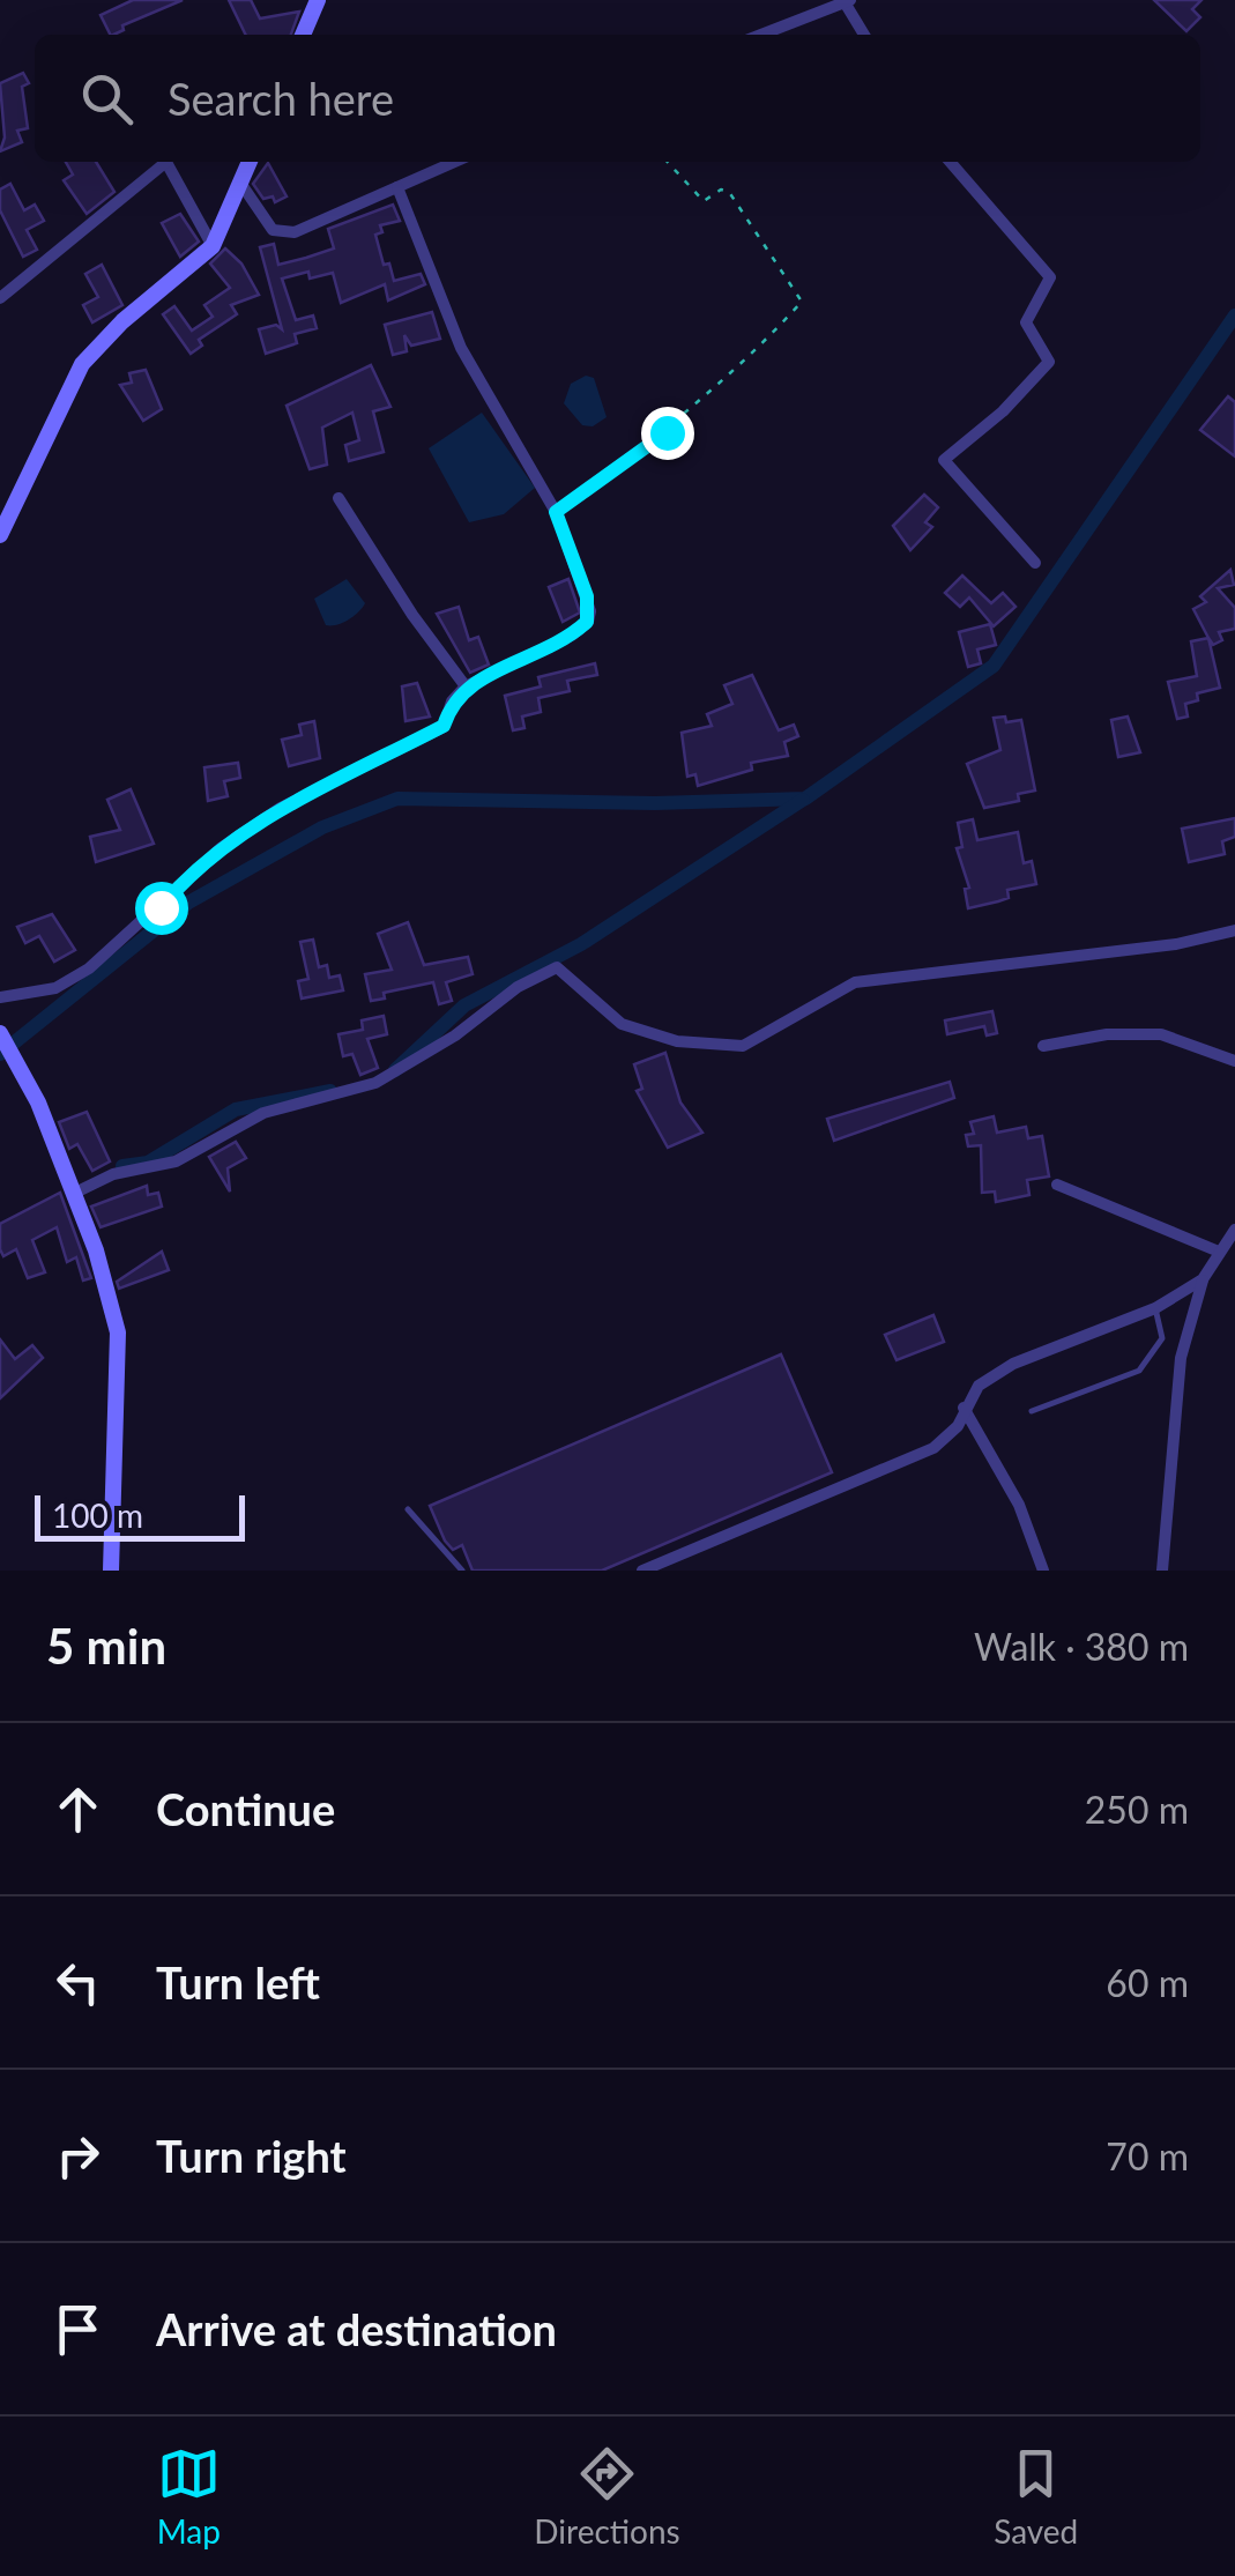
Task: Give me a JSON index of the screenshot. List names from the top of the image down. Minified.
{"scale_bar":"100 m","page":{"search":"Search here","scale":"100 m","heading":["5 min","Walk · 380 m"],"list":[["Continue","250 m"],["Turn left","60 m"],["Turn right","70 m"],"Arrive at destination"],"nav":["Map","Directions","Saved"]}}
